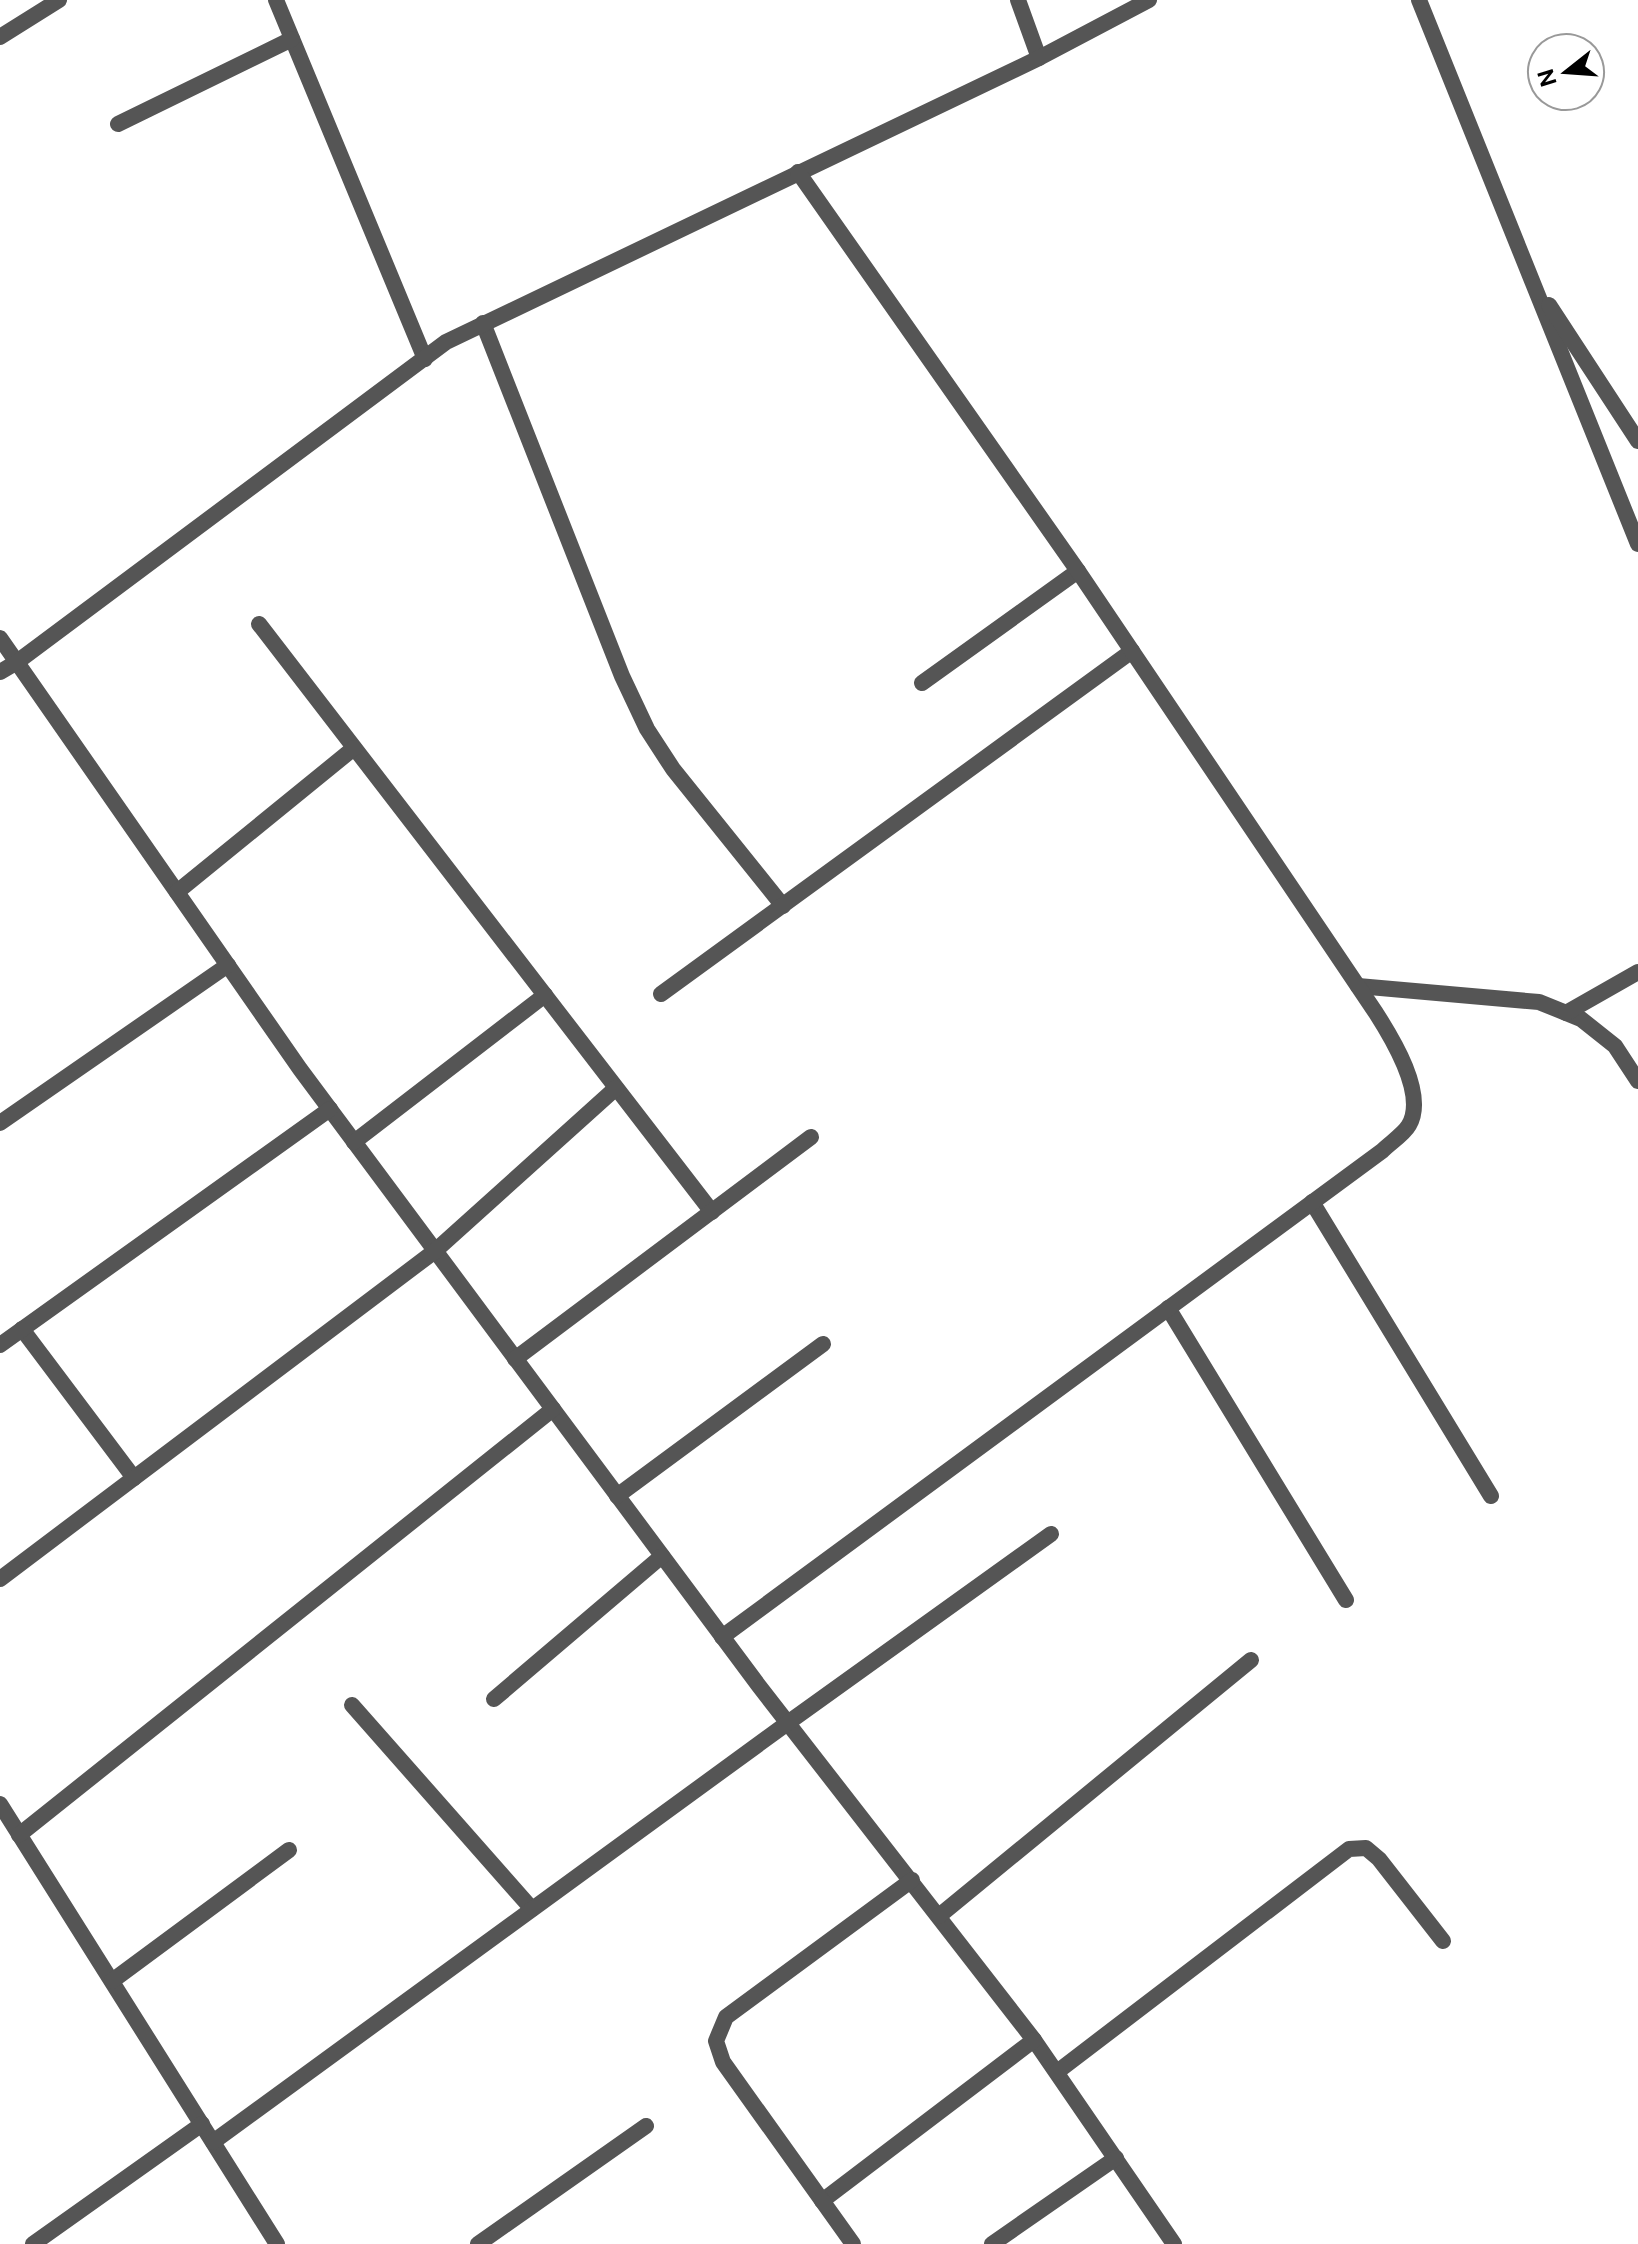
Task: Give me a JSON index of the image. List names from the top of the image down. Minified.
{"north":"left"}
